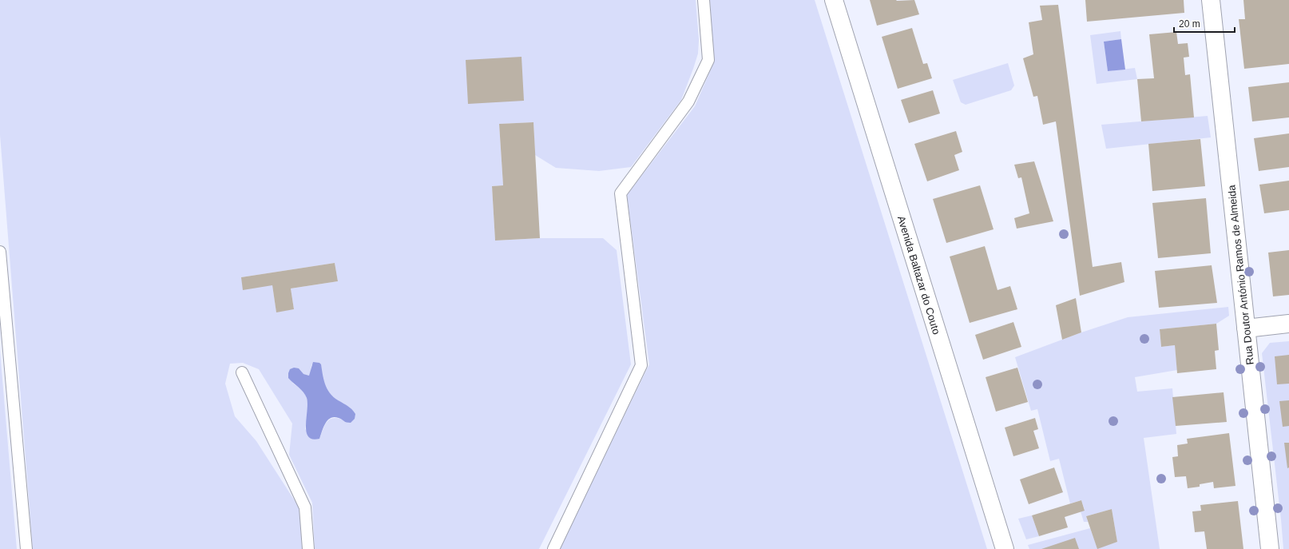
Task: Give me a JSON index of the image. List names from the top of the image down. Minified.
{"streets":{"street":["Avenida Baltazar do Couto","Rua Doutor António Ramos de Almeida"]},"scale_bar":"20 m"}
